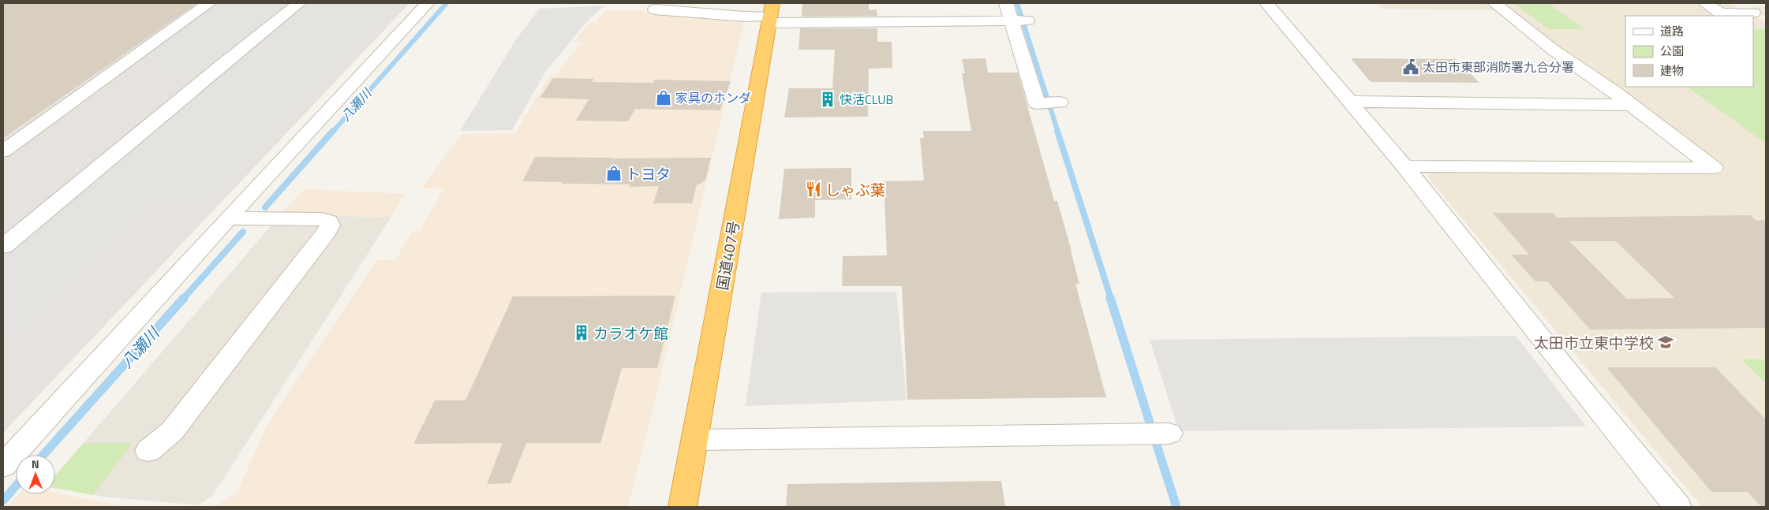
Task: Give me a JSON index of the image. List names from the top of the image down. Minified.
{"streets":{"highway":["国道407号"]},"water":["八瀬川"],"places":{"public building":["太田市東部消防署九合分署"],"shop":["家具のホンダ","トヨタ"],"building":["快活CLUB","カラオケ館"],"restaurant":["しゃぶ葉"],"school or university":["太田市立東中学校"]},"legend":["道路","公園","建物"],"north":"top"}
